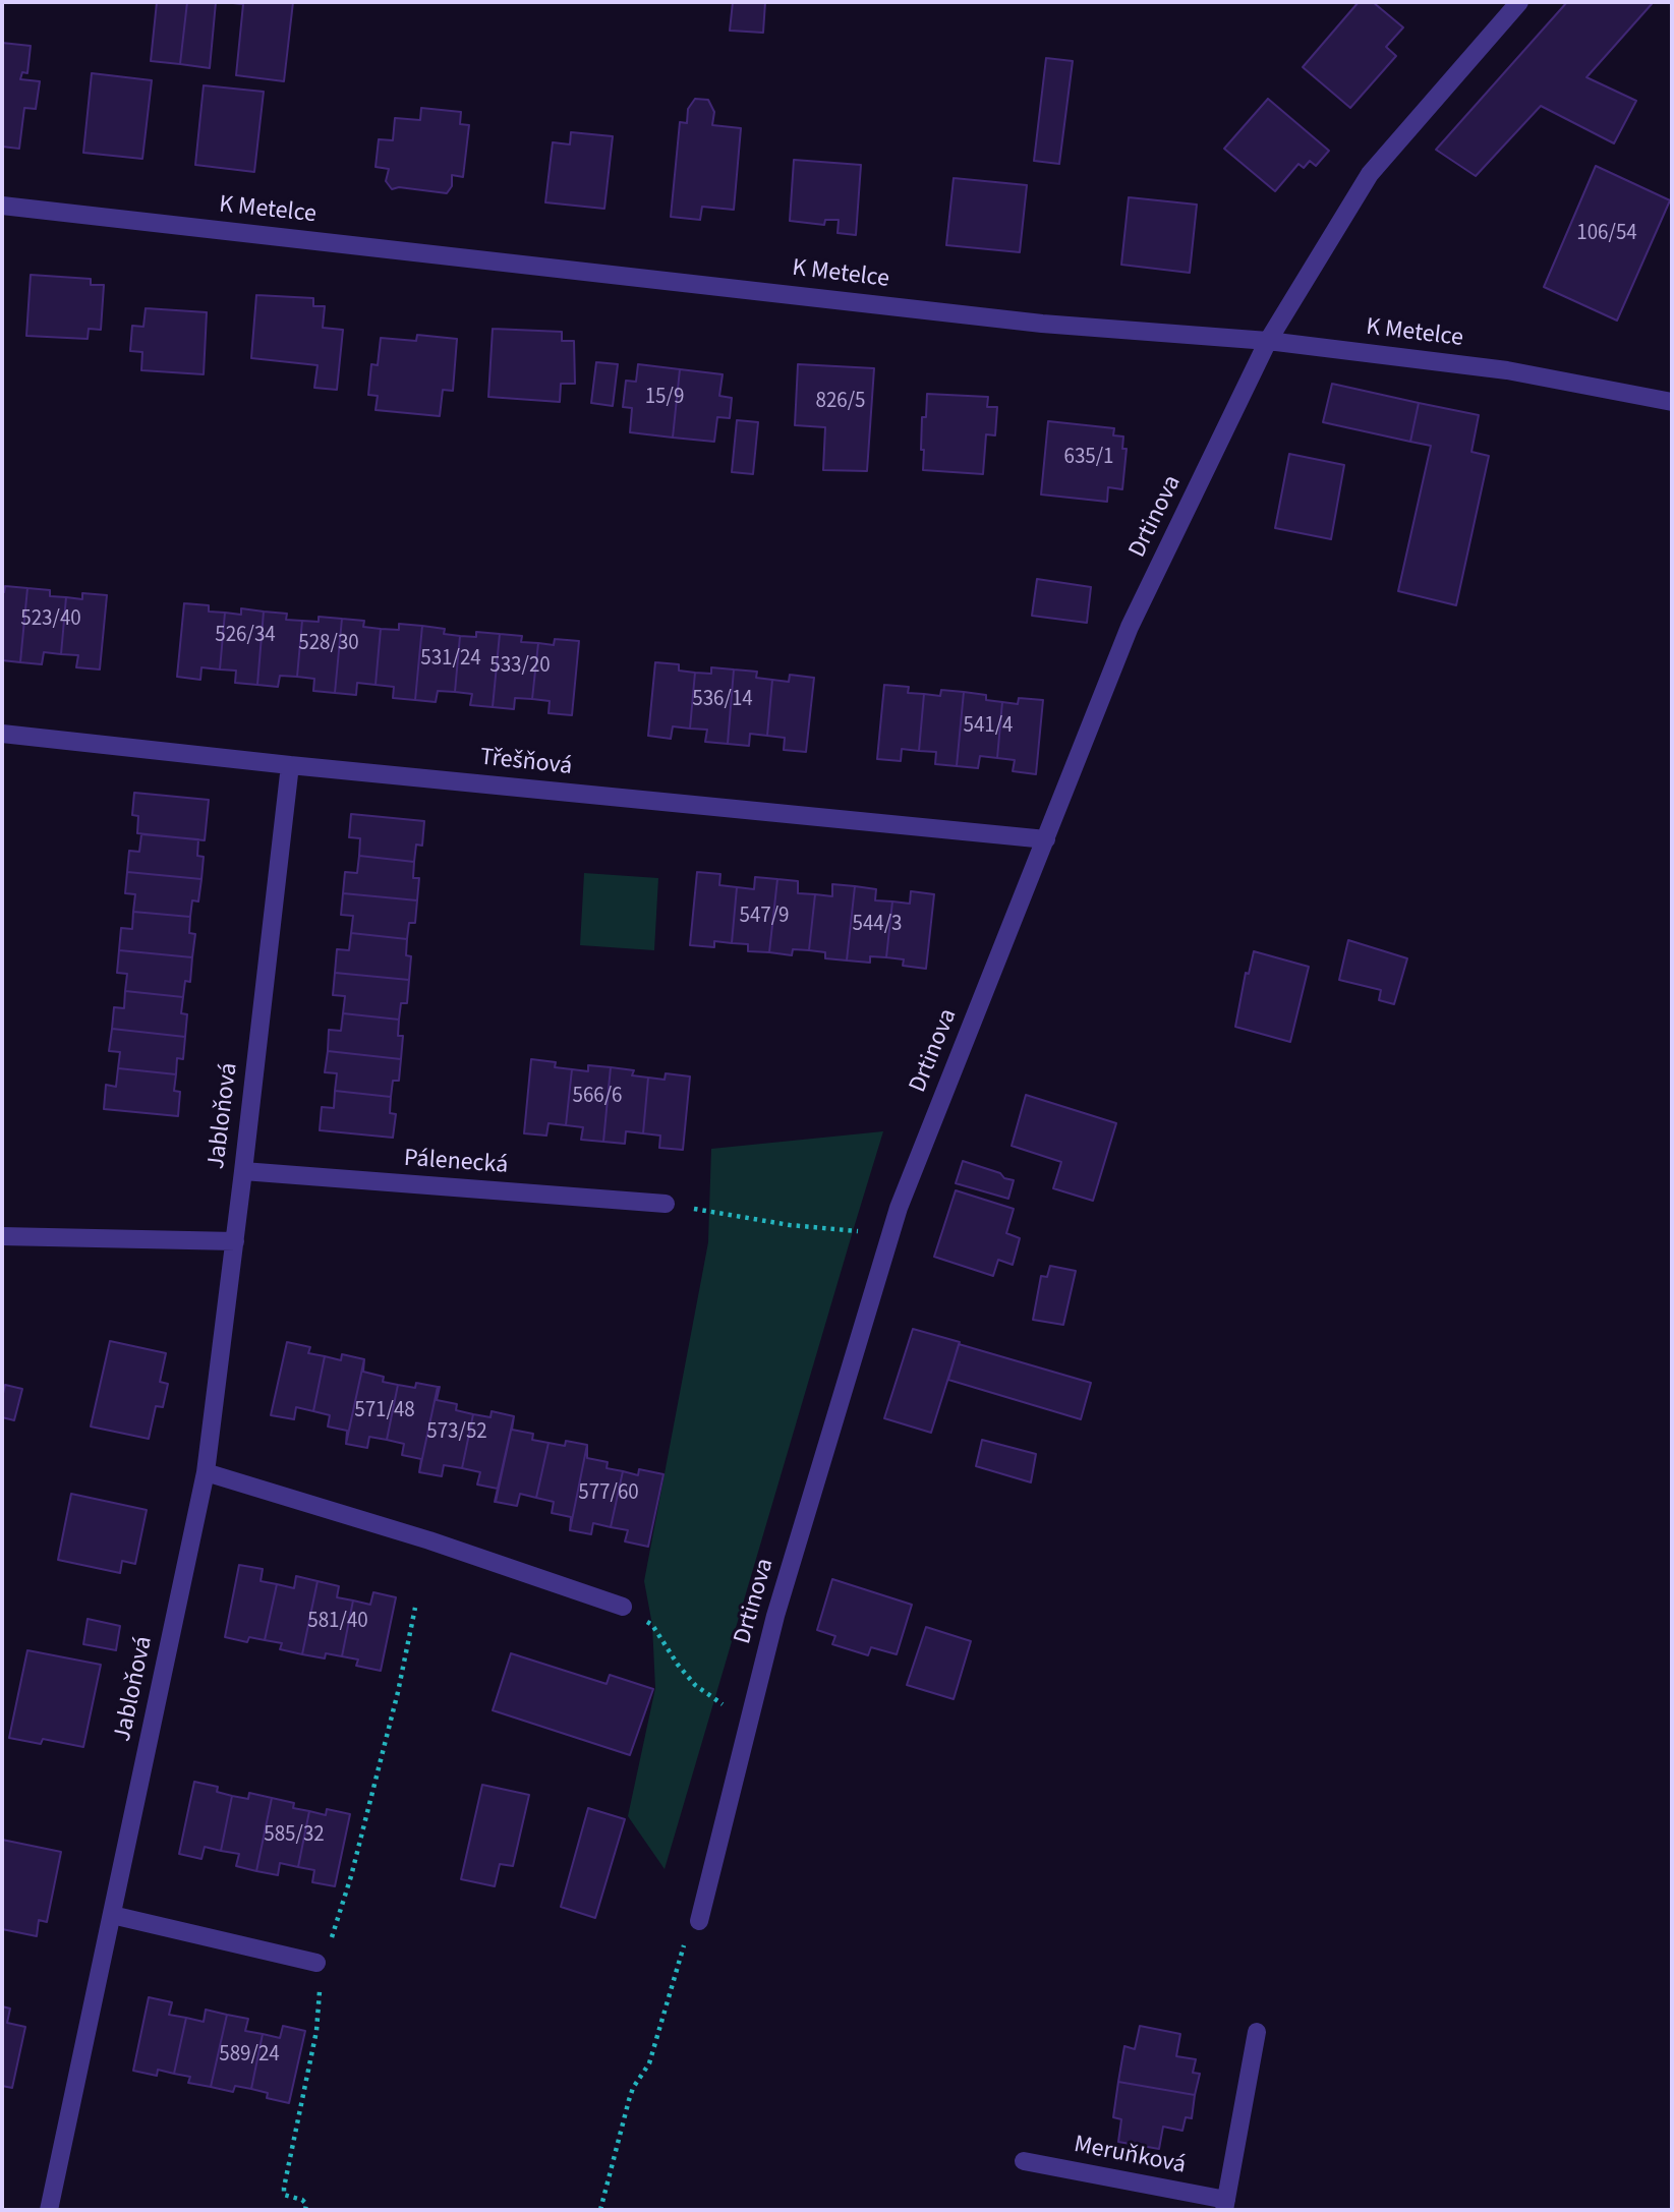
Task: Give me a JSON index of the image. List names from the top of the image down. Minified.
{"streets":{"street":["K Metelce","Drtinova","Třešňová","Jabloňová","Pálenecká","Meruňková"]},"crossings":[["K Metelce","Drtinova"],["Drtinova","Třešňová"],["Třešňová","Jabloňová"],["Jabloňová","Pálenecká"]],"house_numbers":["106/54","15/9","826/5","635/1","523/40","526/34","528/30","531/24","533/20","536/14","541/4","547/9","544/3","566/6","571/48","573/52","577/60","581/40","585/32","589/24"]}
